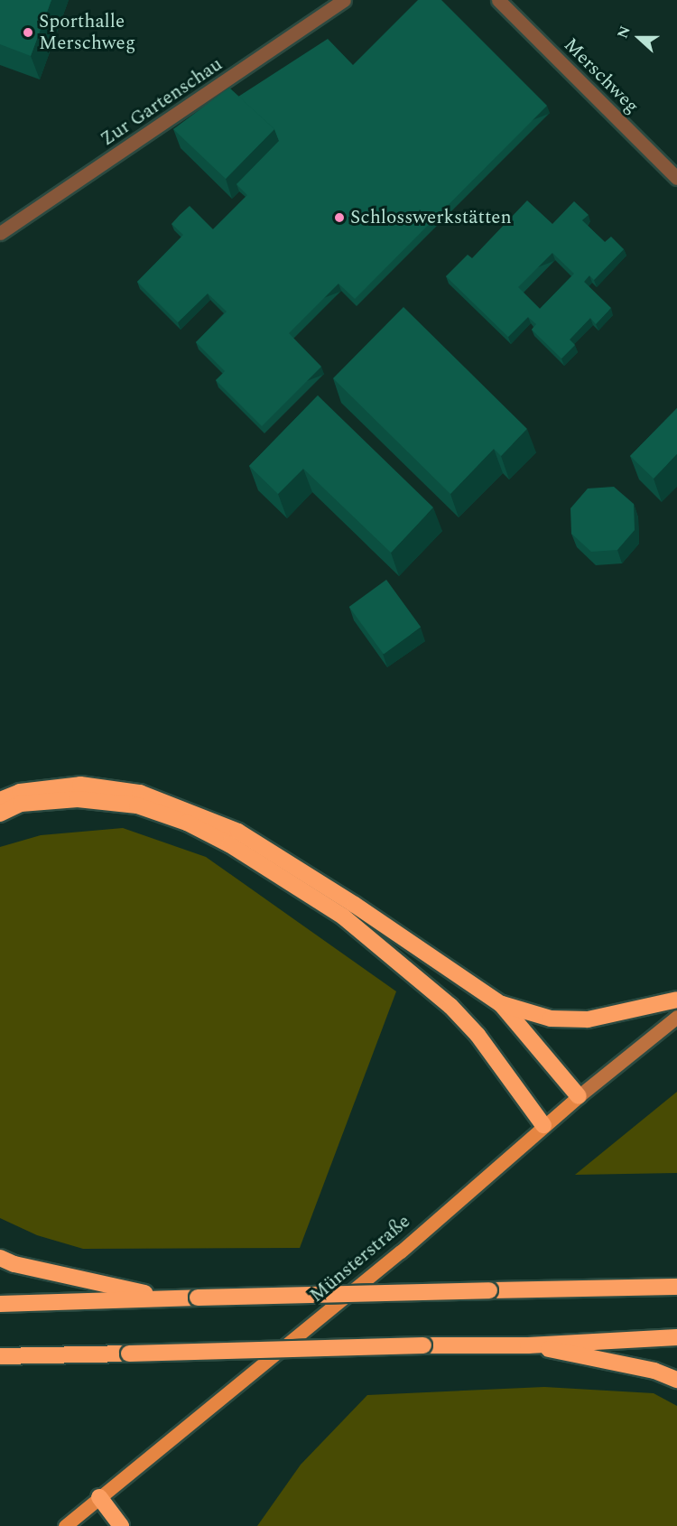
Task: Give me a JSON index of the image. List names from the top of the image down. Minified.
{"streets":{"main road":["Münsterstraße"],"street":["Merschweg","Zur Gartenschau"]},"places":["Sporthalle Merschweg","Schlosswerkstätten"],"north":"left"}
